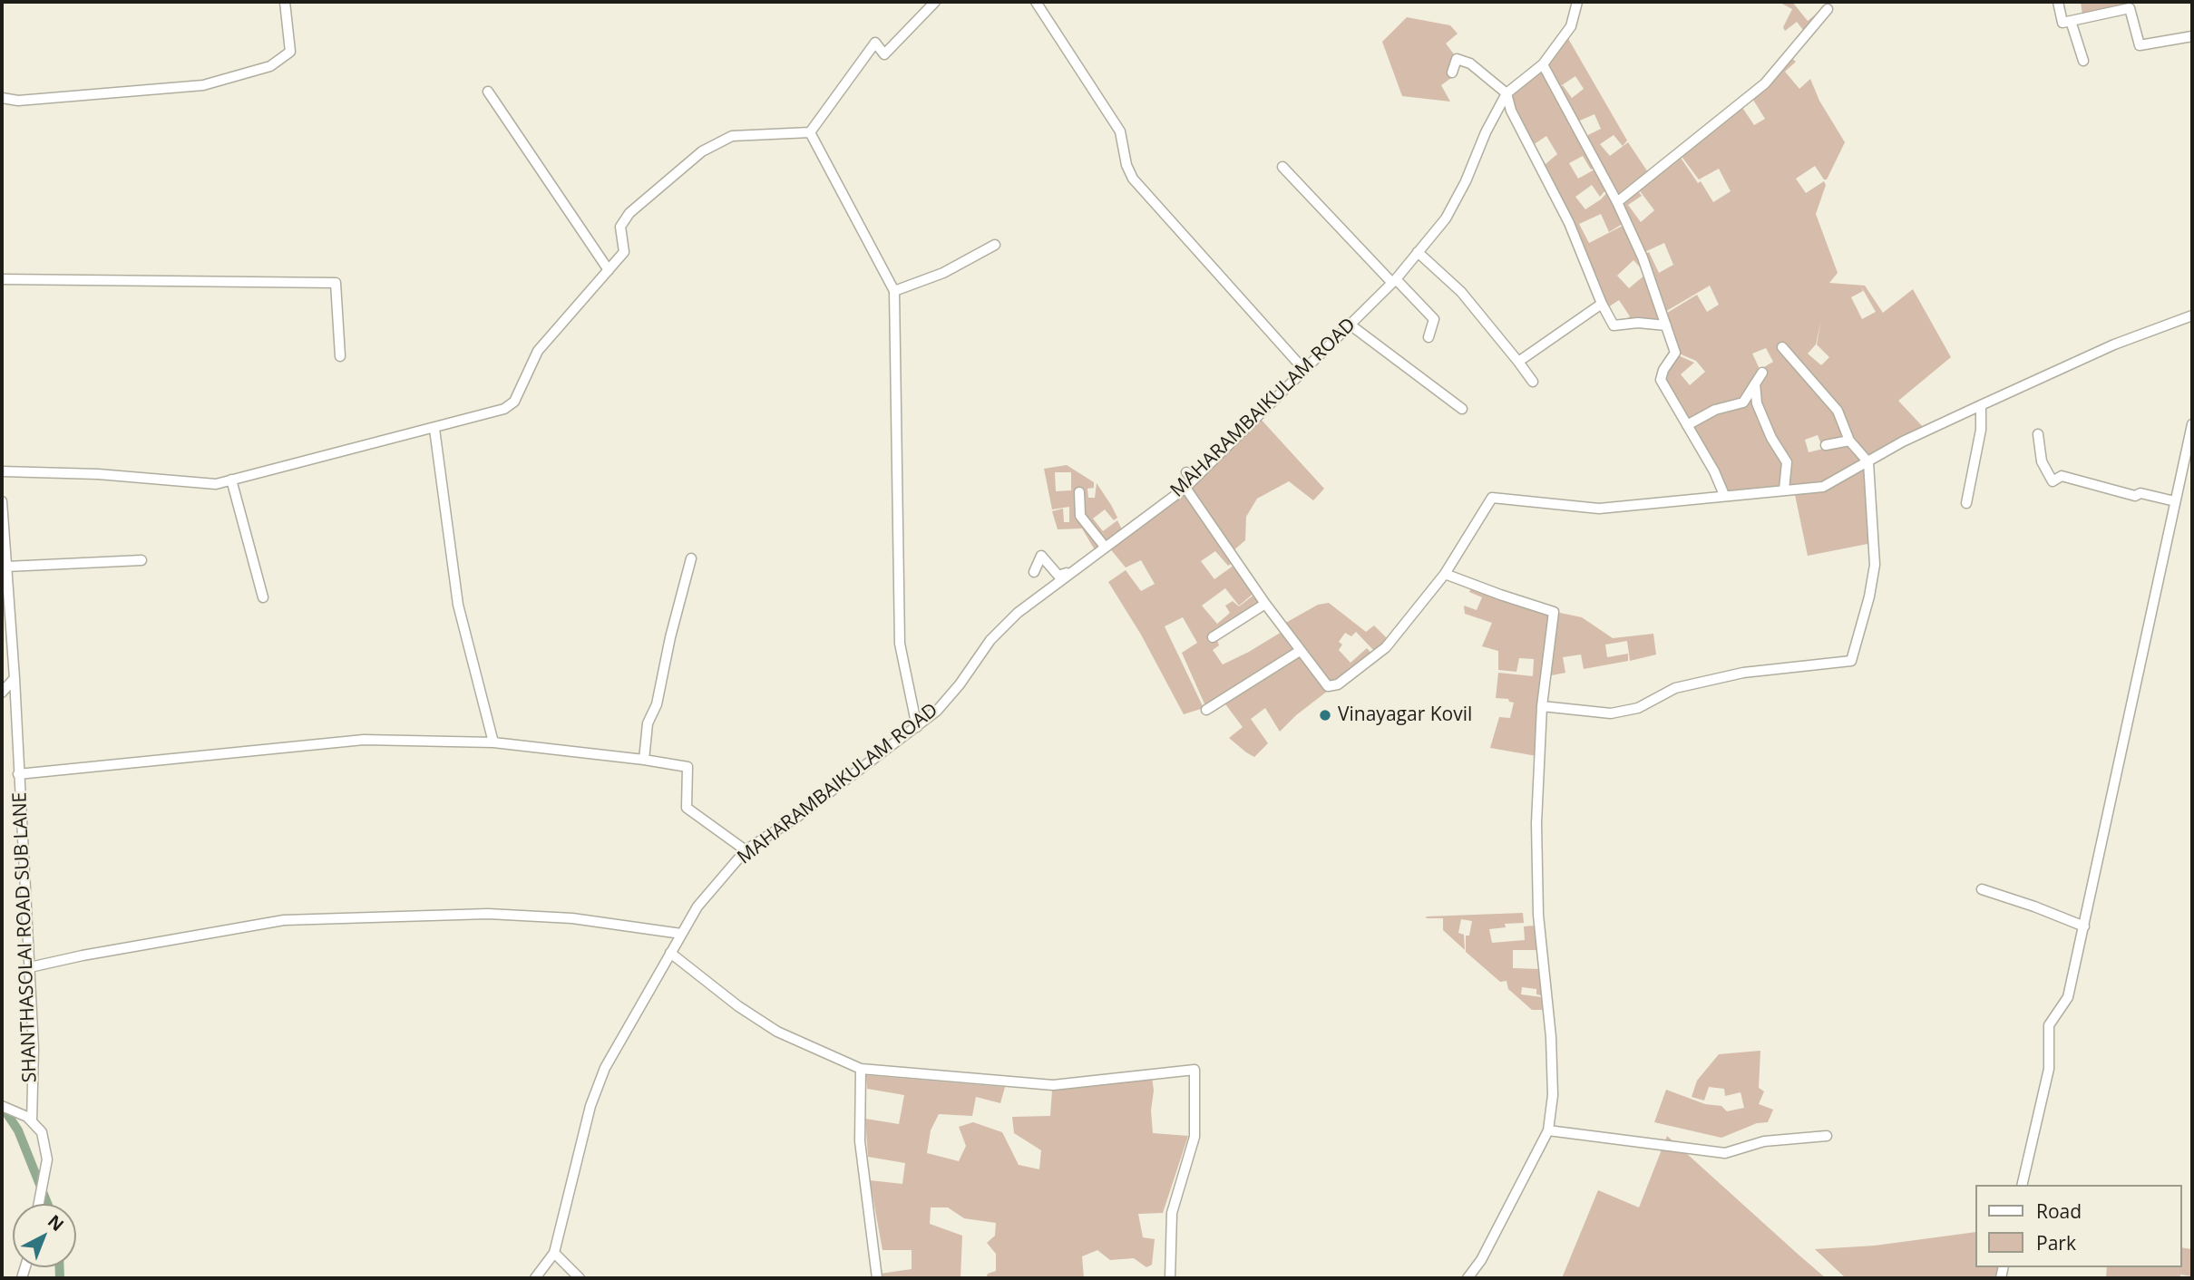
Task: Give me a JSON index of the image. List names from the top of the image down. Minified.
{"streets":{"street":["MAHARAMBAIKULAM ROAD","SHANTHASOLAI ROAD SUB LANE"]},"places":["Vinayagar Kovil"],"legend":["Road","Park"],"north":"top right"}
